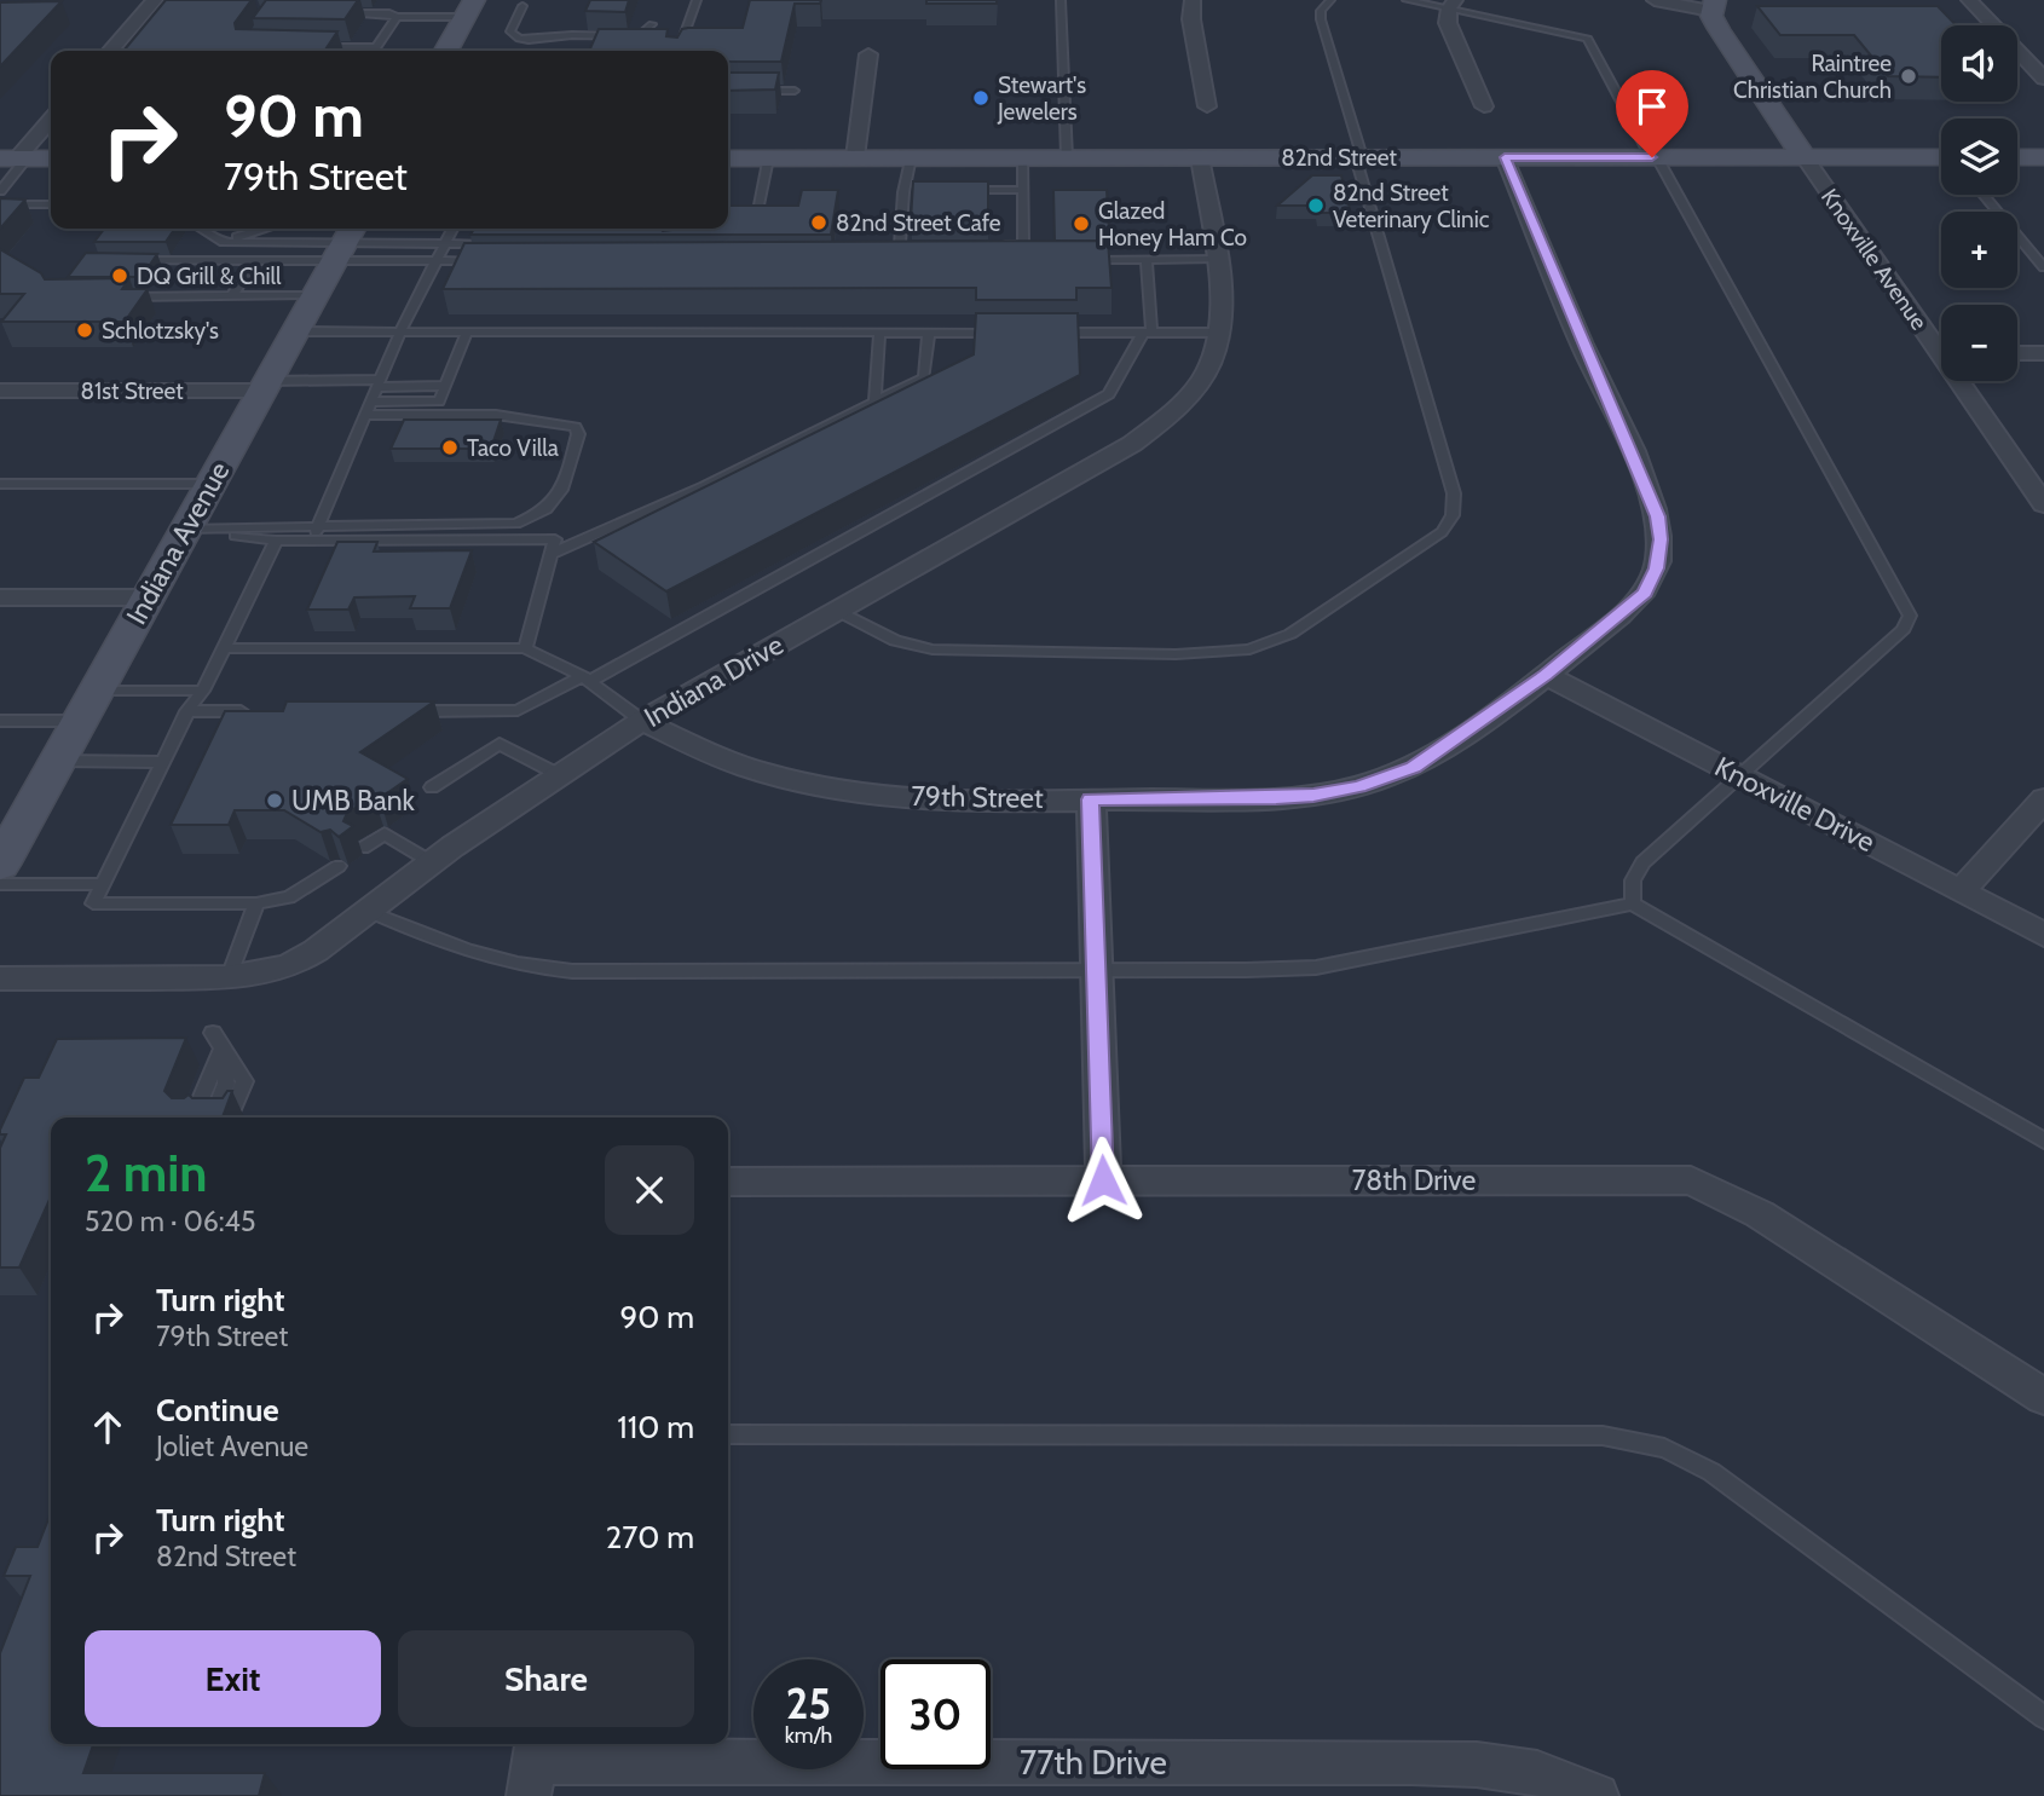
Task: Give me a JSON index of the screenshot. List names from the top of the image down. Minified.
{"streets":{"main road":["82nd Street","Knoxville Avenue","Indiana Avenue"],"street":["81st Street","Indiana Drive","79th Street","Knoxville Drive","78th Drive","77th Drive"]},"crossings":[["82nd Street","Knoxville Avenue"],["82nd Street","Indiana Drive"],["82nd Street","79th Street"],["81st Street","Indiana Avenue"],["Indiana Drive","79th Street"],["79th Street","Knoxville Drive"]],"places":["Raintree Christian Church","Stewart's Jewelers","82nd Street Veterinary Clinic","82nd Street Cafe","Glazed Honey Ham Co","DQ Grill & Chill","Schlotzsky's","Taco Villa","UMB Bank"],"page":{"map_buttons":["+","−"],"turn":["90 m","79th Street"],"heading":["2 min","520 m · 06:45"],"list":[{"name":"Turn right","note":"79th Street","value":"90 m"},{"name":"Continue","note":"Joliet Avenue","value":"110 m"},{"name":"Turn right","note":"82nd Street","value":"270 m"}],"buttons":["Exit","Share"],"speed":"25 km/h","limit":"30"}}
